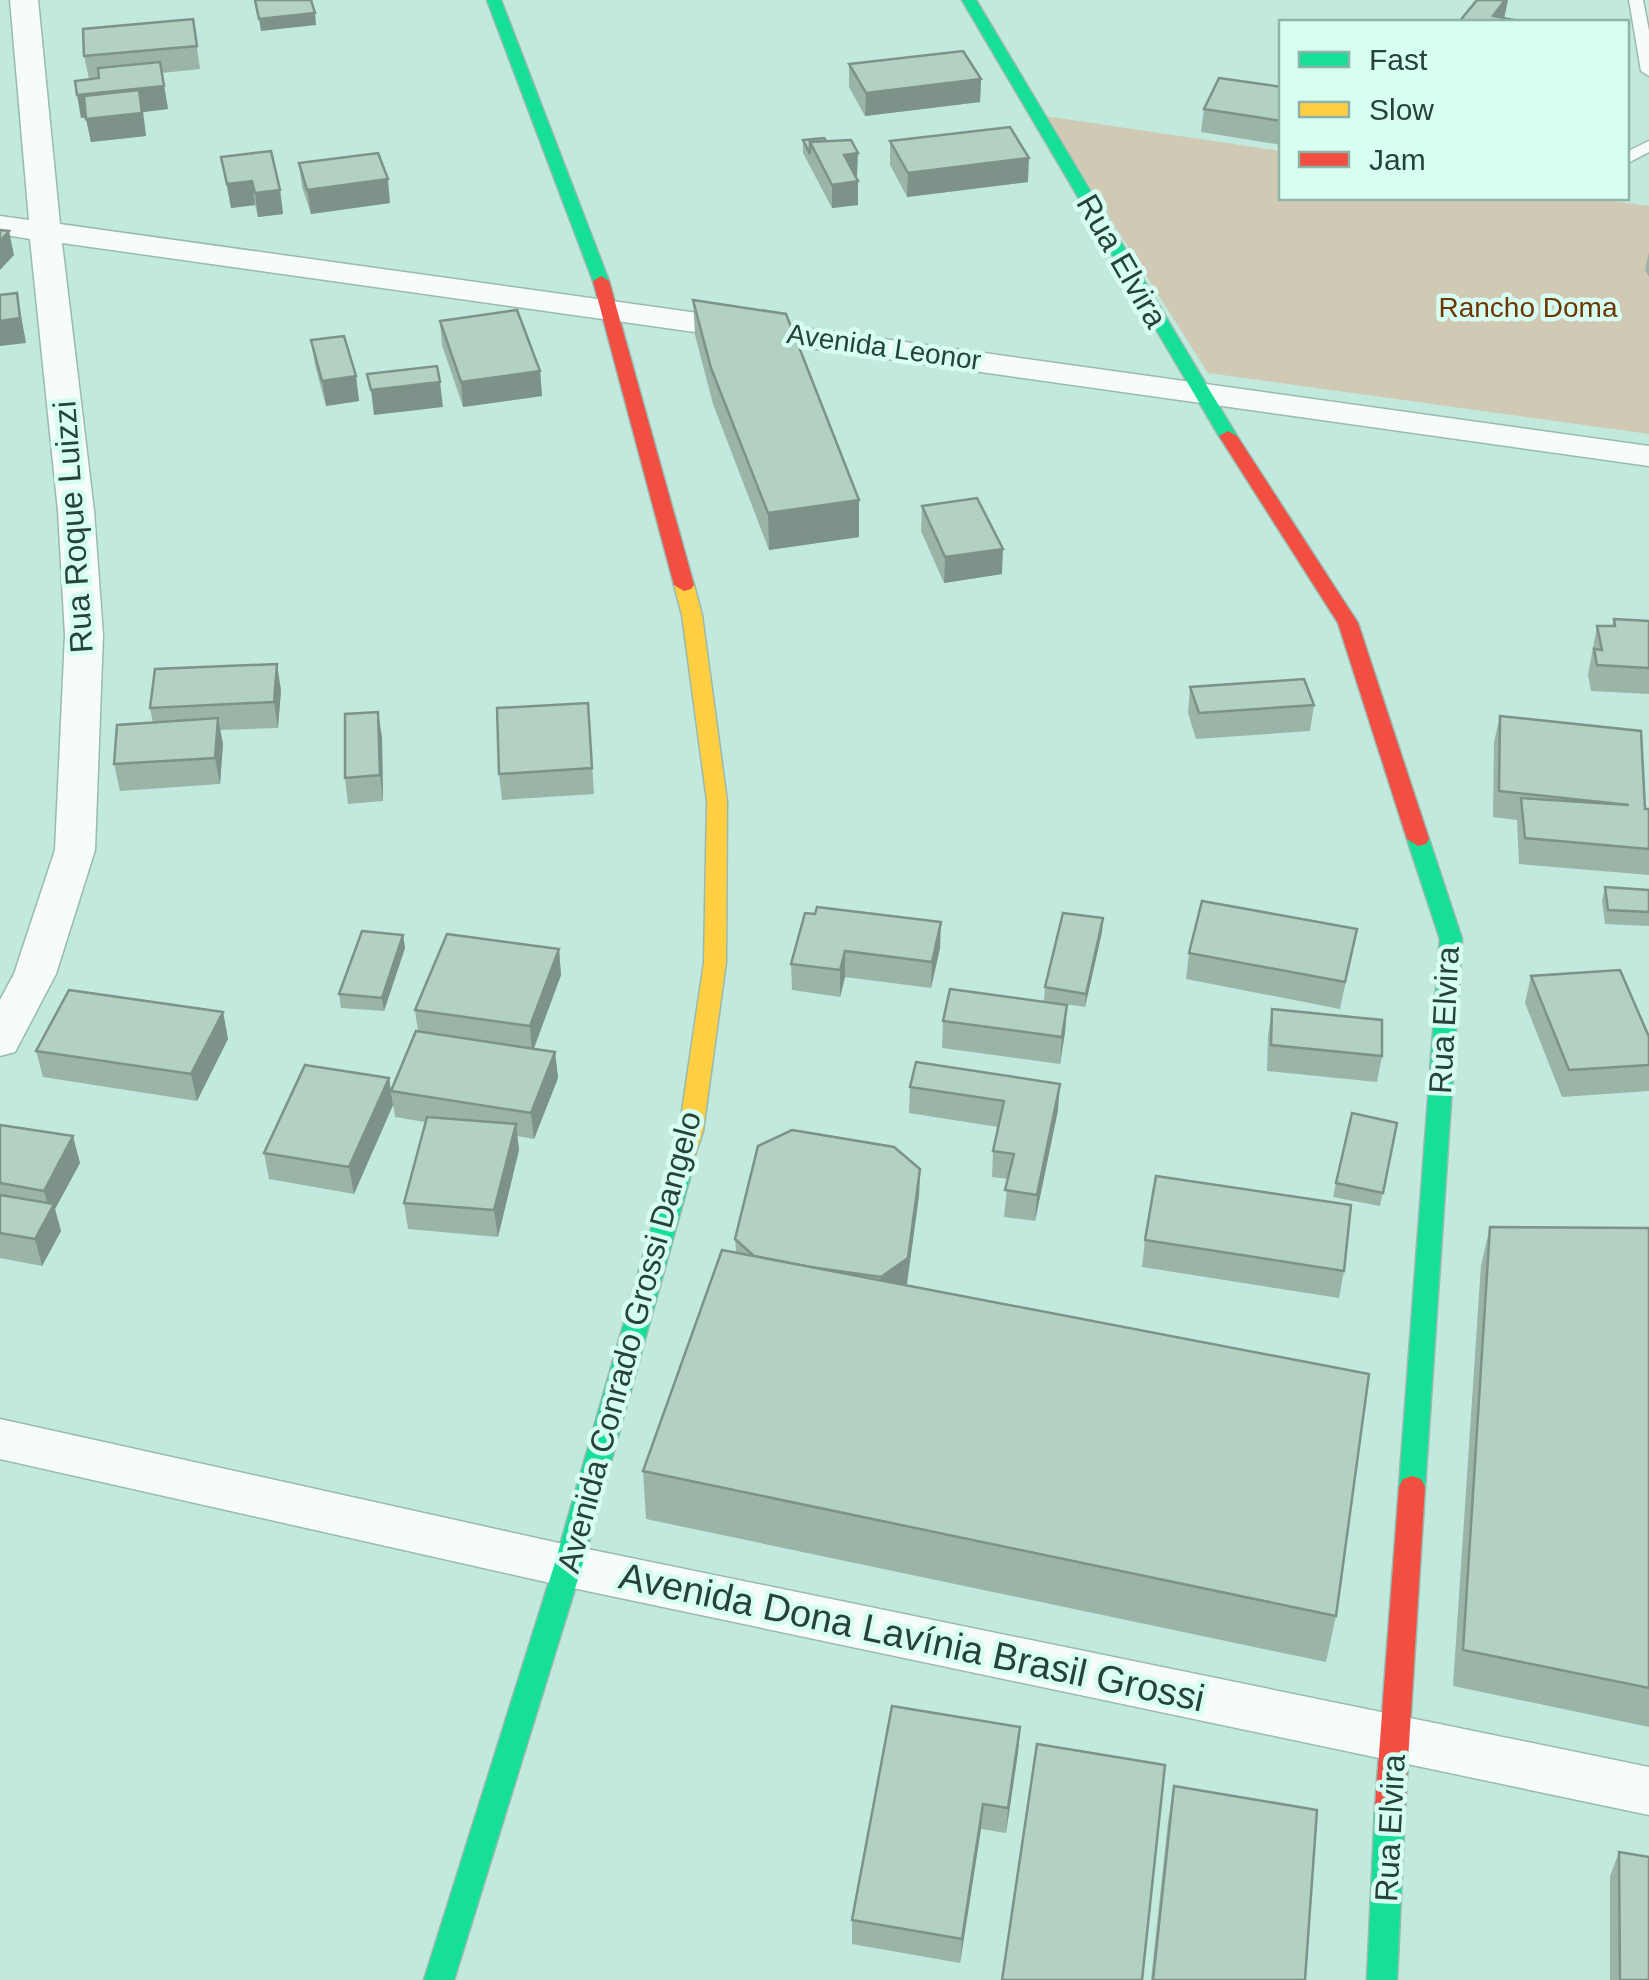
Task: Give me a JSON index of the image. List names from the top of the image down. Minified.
{"streets":{"street":["Rua Elvira","Avenida Leonor","Rua Roque Luizzi","Avenida Conrado Grossi Dangelo","Avenida Dona Lavínia Brasil Grossi"]},"crossings":[["Rua Elvira","Avenida Leonor"],["Rua Elvira","Avenida Dona Lavínia Brasil Grossi"],["Avenida Leonor","Rua Roque Luizzi"],["Avenida Leonor","Avenida Conrado Grossi Dangelo"],["Avenida Conrado Grossi Dangelo","Avenida Dona Lavínia Brasil Grossi"]],"parks":["Rancho Doma"],"legend":["Fast","Slow","Jam"]}
